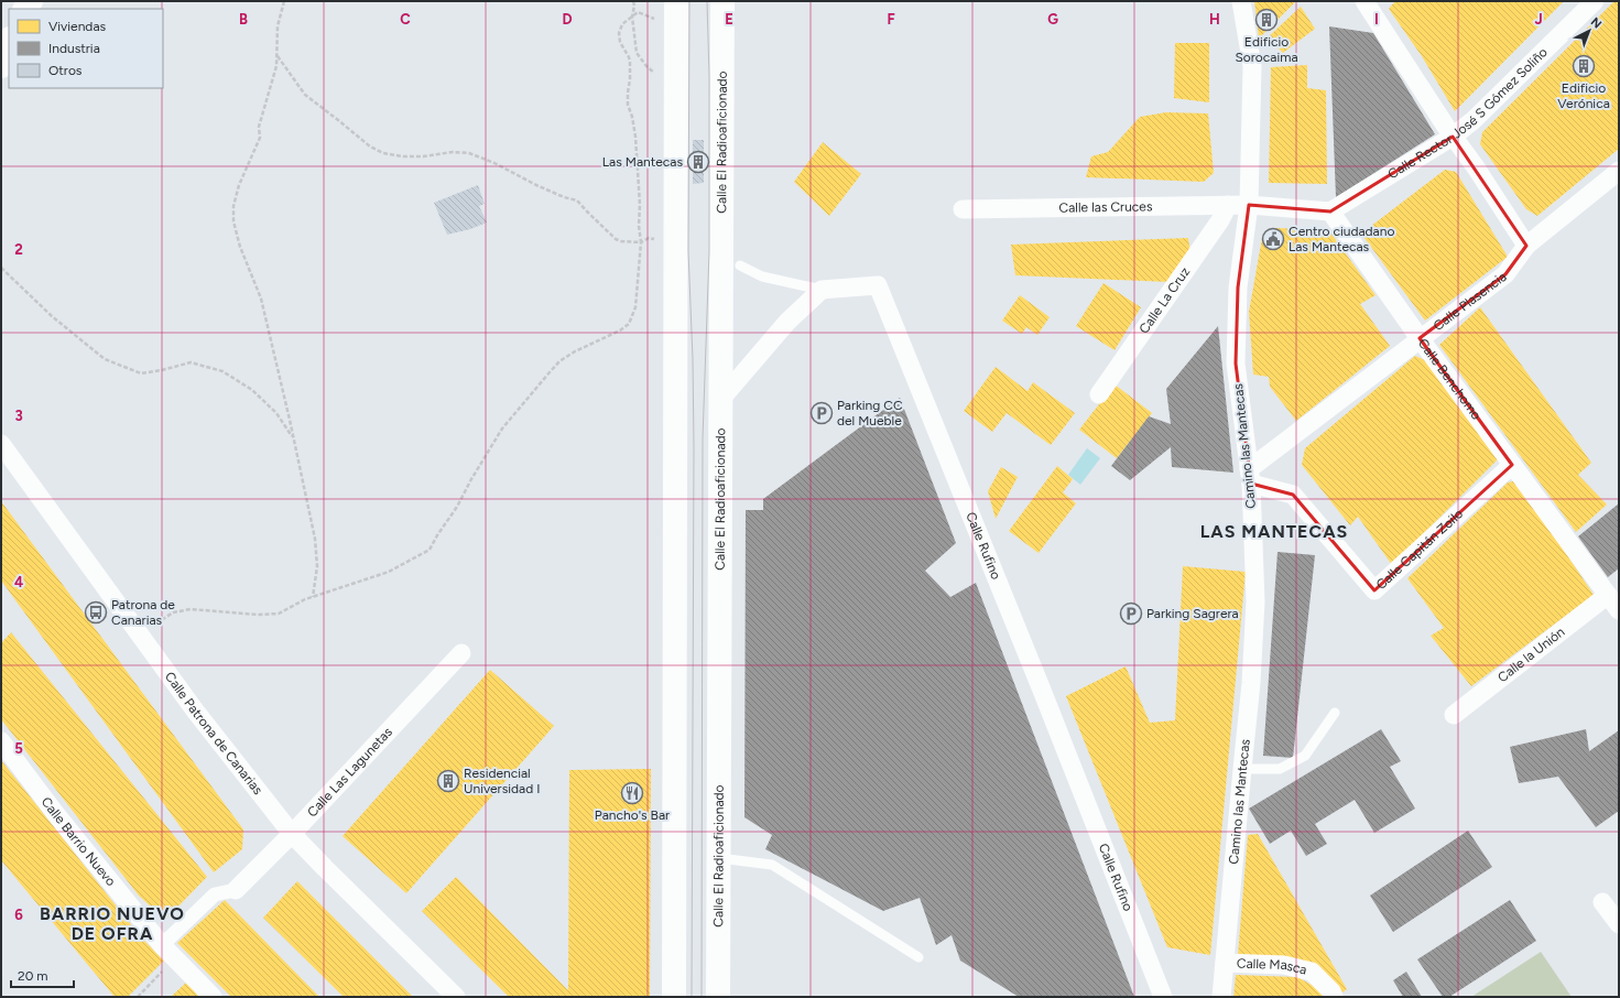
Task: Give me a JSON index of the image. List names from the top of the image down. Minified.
{"streets":{"street":["Calle Rector José S Gómez Soliño","Calle El Radioaficionado","Calle las Cruces","Calle La Cruz","Calle Plasencia","Calle Benchomo","Camino las Mantecas","Calle Rufino","Calle Capitán Zoilo","Calle la Unión","Calle Patrona de Canarias","Calle Las Lagunetas","Calle Barrio Nuevo","Calle Masca"]},"crossings":[["Calle Rector José S Gómez Soliño","Calle Benchomo"],["Calle las Cruces","Calle La Cruz"],["Calle las Cruces","Camino las Mantecas"],["Calle Plasencia","Calle Benchomo"],["Calle Plasencia","Camino las Mantecas"],["Calle Plasencia","Calle Capitán Zoilo"],["Calle Benchomo","Calle Capitán Zoilo"],["Calle Benchomo","Calle la Unión"],["Camino las Mantecas","Calle Capitán Zoilo"],["Camino las Mantecas","Calle Masca"],["Calle Patrona de Canarias","Calle Las Lagunetas"]],"districts":["LAS MANTECAS","BARRIO NUEVO DE OFRA"],"places":{"building":["Edificio Sorocaima","Edificio Verónica","Las Mantecas","Residencial Universidad I"],"public building":["Centro ciudadano Las Mantecas"],"parking":["Parking CC del Mueble","Parking Sagrera"],"bus stop":["Patrona de Canarias"],"restaurant":["Pancho's Bar"]},"legend":["Viviendas","Industria","Otros"],"scale_bar":"20 m","north":"top right","grid":{"columns":["B","C","D","E","F","G","H","I","J"],"rows":["2","3","4","5","6"]}}
